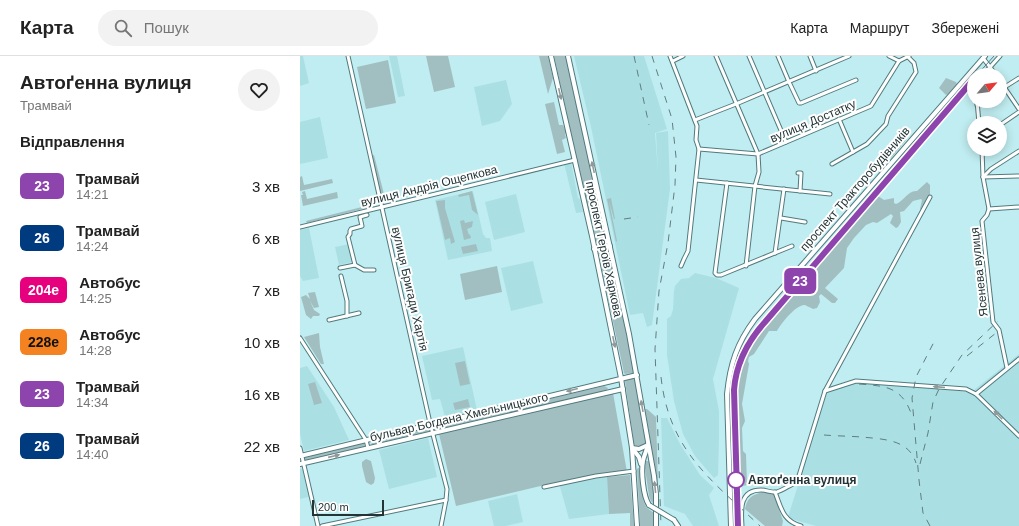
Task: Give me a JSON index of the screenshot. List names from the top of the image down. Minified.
{"streets":{"main road":["проспект Тракторобудівників","проспект Героїв Харкова","бульвар Богдана Хмельницького"],"street":["вулиця Достатку","вулиця Андрія Ощепкова","Ясенева вулиця","вулиця Бригади Хартія"]},"crossings":[["вулиця Андрія Ощепкова","проспект Героїв Харкова"],["вулиця Андрія Ощепкова","вулиця Бригади Хартія"],["проспект Героїв Харкова","бульвар Богдана Хмельницького"],["вулиця Бригади Хартія","бульвар Богдана Хмельницького"]],"places":["Автоґенна вулиця"],"lines":["tram line 23"],"scale_bar":"200 m","north":"top right","page":{"header":"Карта","search":"Пошук","nav":["Карта","Маршрут","Збережені"],"heading":[["Автоґенна вулиця","Трамвай"],"Відправлення"],"on_map":"23","list":[{"mark":"23","name":"Трамвай","note":"14:21","value":"3 хв"},{"mark":"26","name":"Трамвай","note":"14:24","value":"6 хв"},{"mark":"204е","name":"Автобус","note":"14:25","value":"7 хв"},{"mark":"228е","name":"Автобус","note":"14:28","value":"10 хв"},{"mark":"23","name":"Трамвай","note":"14:34","value":"16 хв"},{"mark":"26","name":"Трамвай","note":"14:40","value":"22 хв"}],"scale":"200 m"}}
